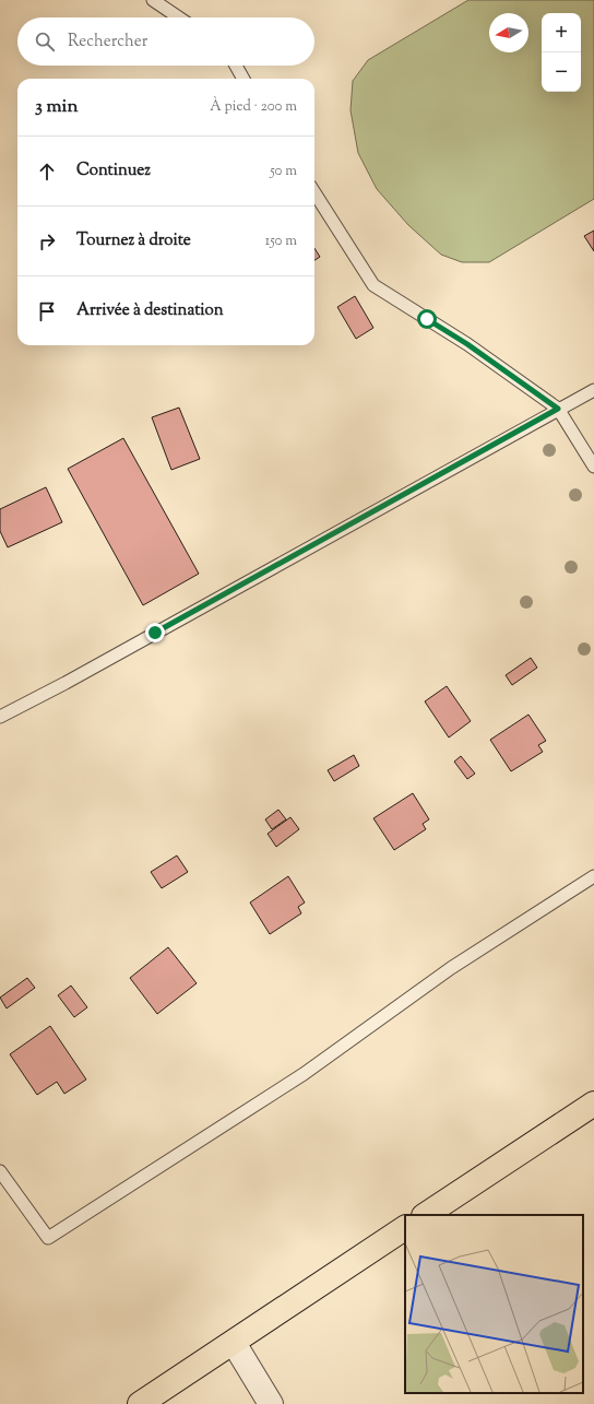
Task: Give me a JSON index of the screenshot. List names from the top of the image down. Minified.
{"north":"left","page":{"map_buttons":["+","−"],"search":"Rechercher","heading":["3 min","À pied · 200 m"],"list":[["Continuez","50 m"],["Tournez à droite","150 m"],"Arrivée à destination"]}}
